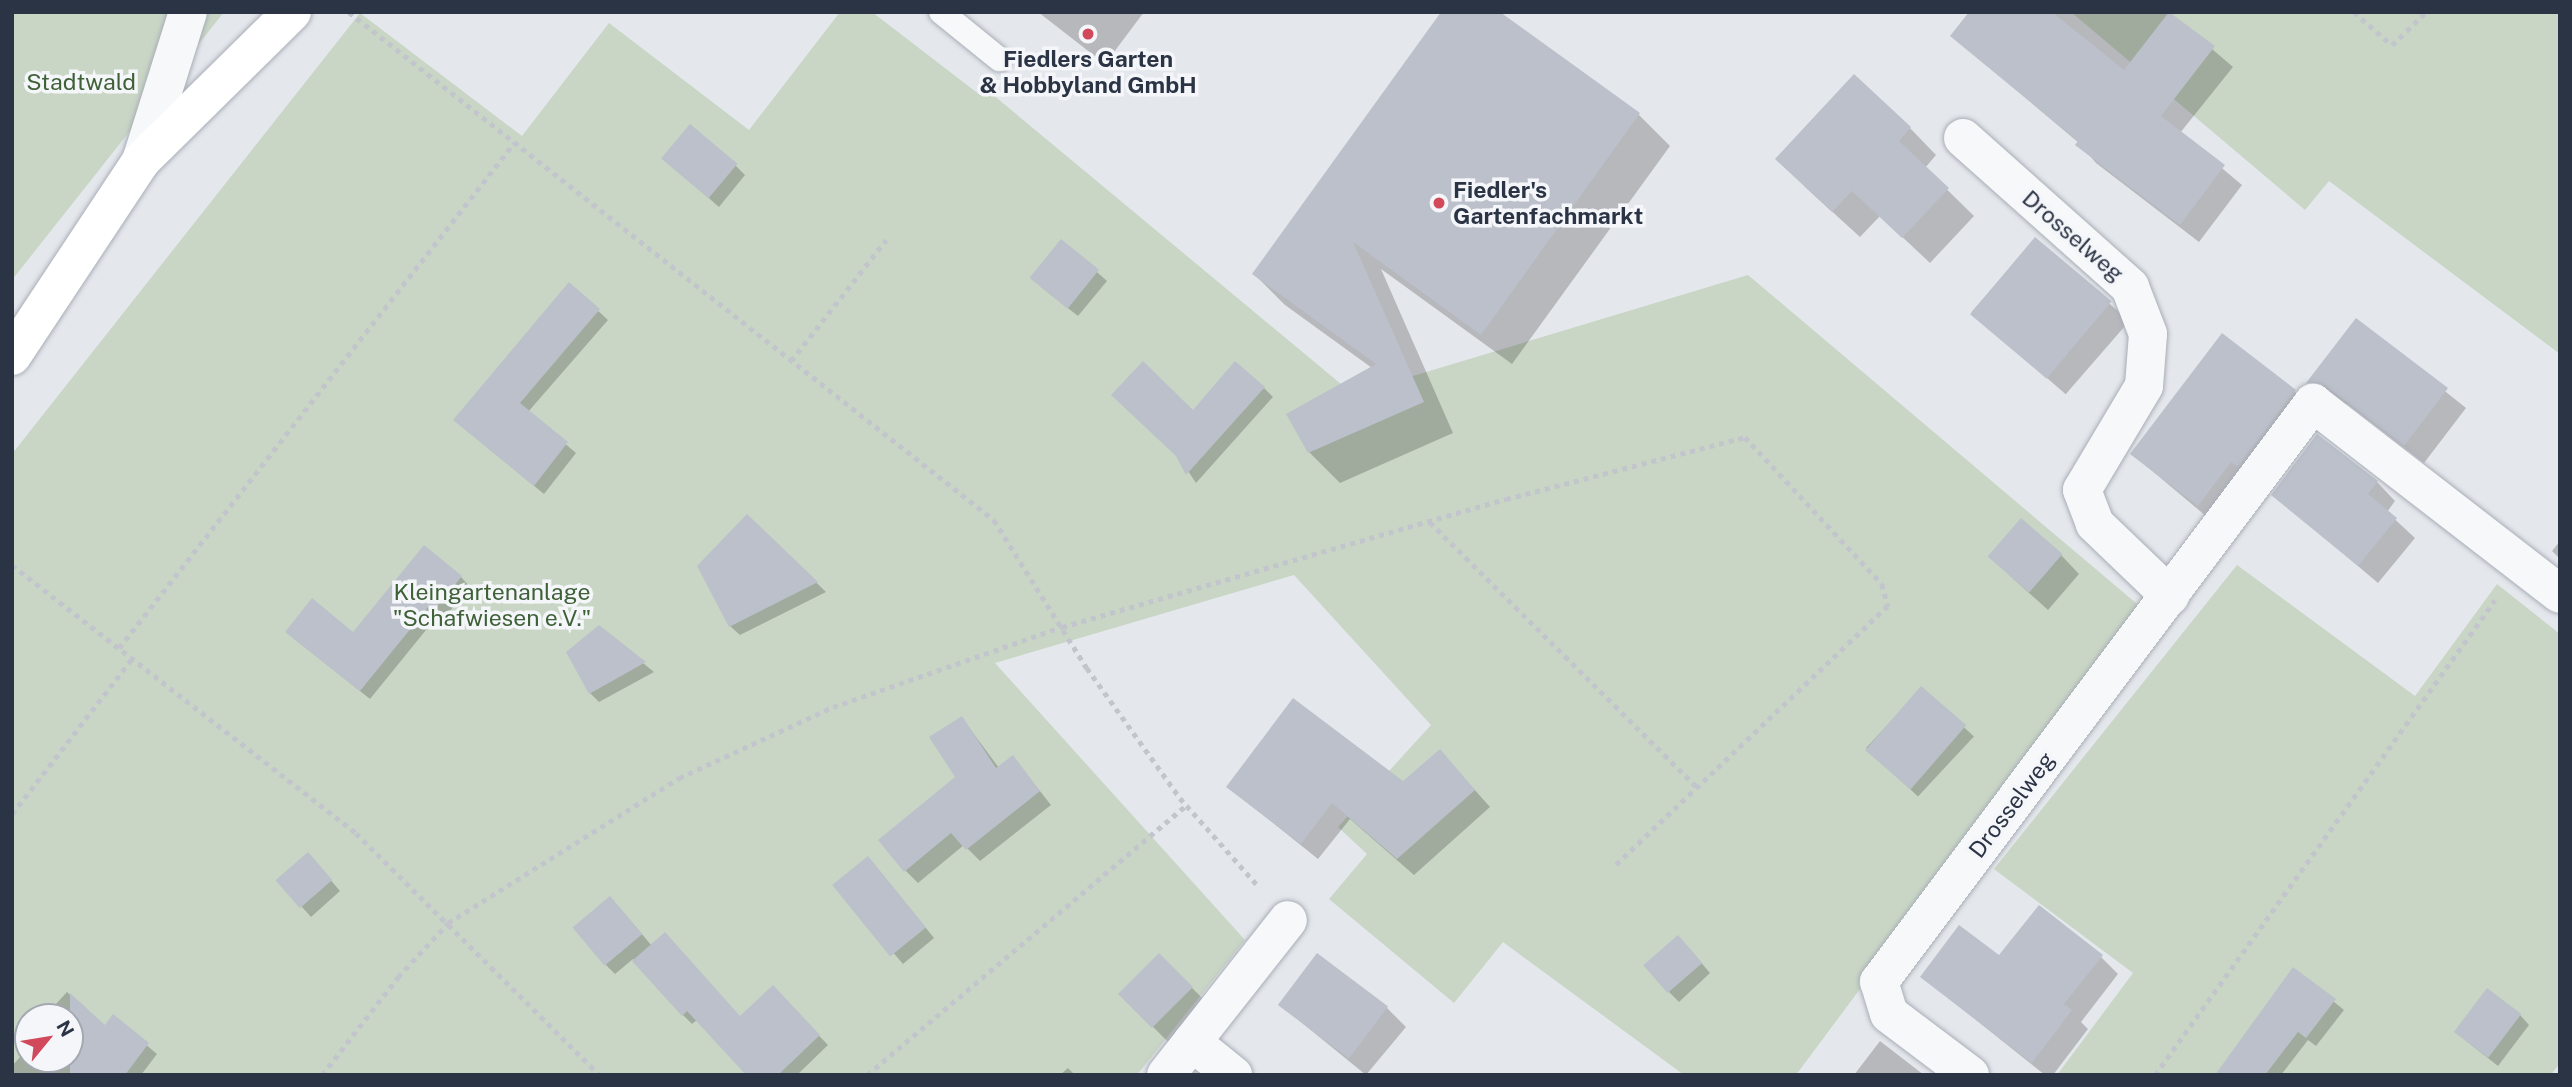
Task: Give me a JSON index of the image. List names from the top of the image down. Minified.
{"streets":{"street":["Drosselweg"]},"parks":["Stadtwald","Kleingartenanlage \"Schafwiesen e.V.\""],"places":["Fiedlers Garten & Hobbyland GmbH","Fiedler's Gartenfachmarkt"],"north":"top right"}
